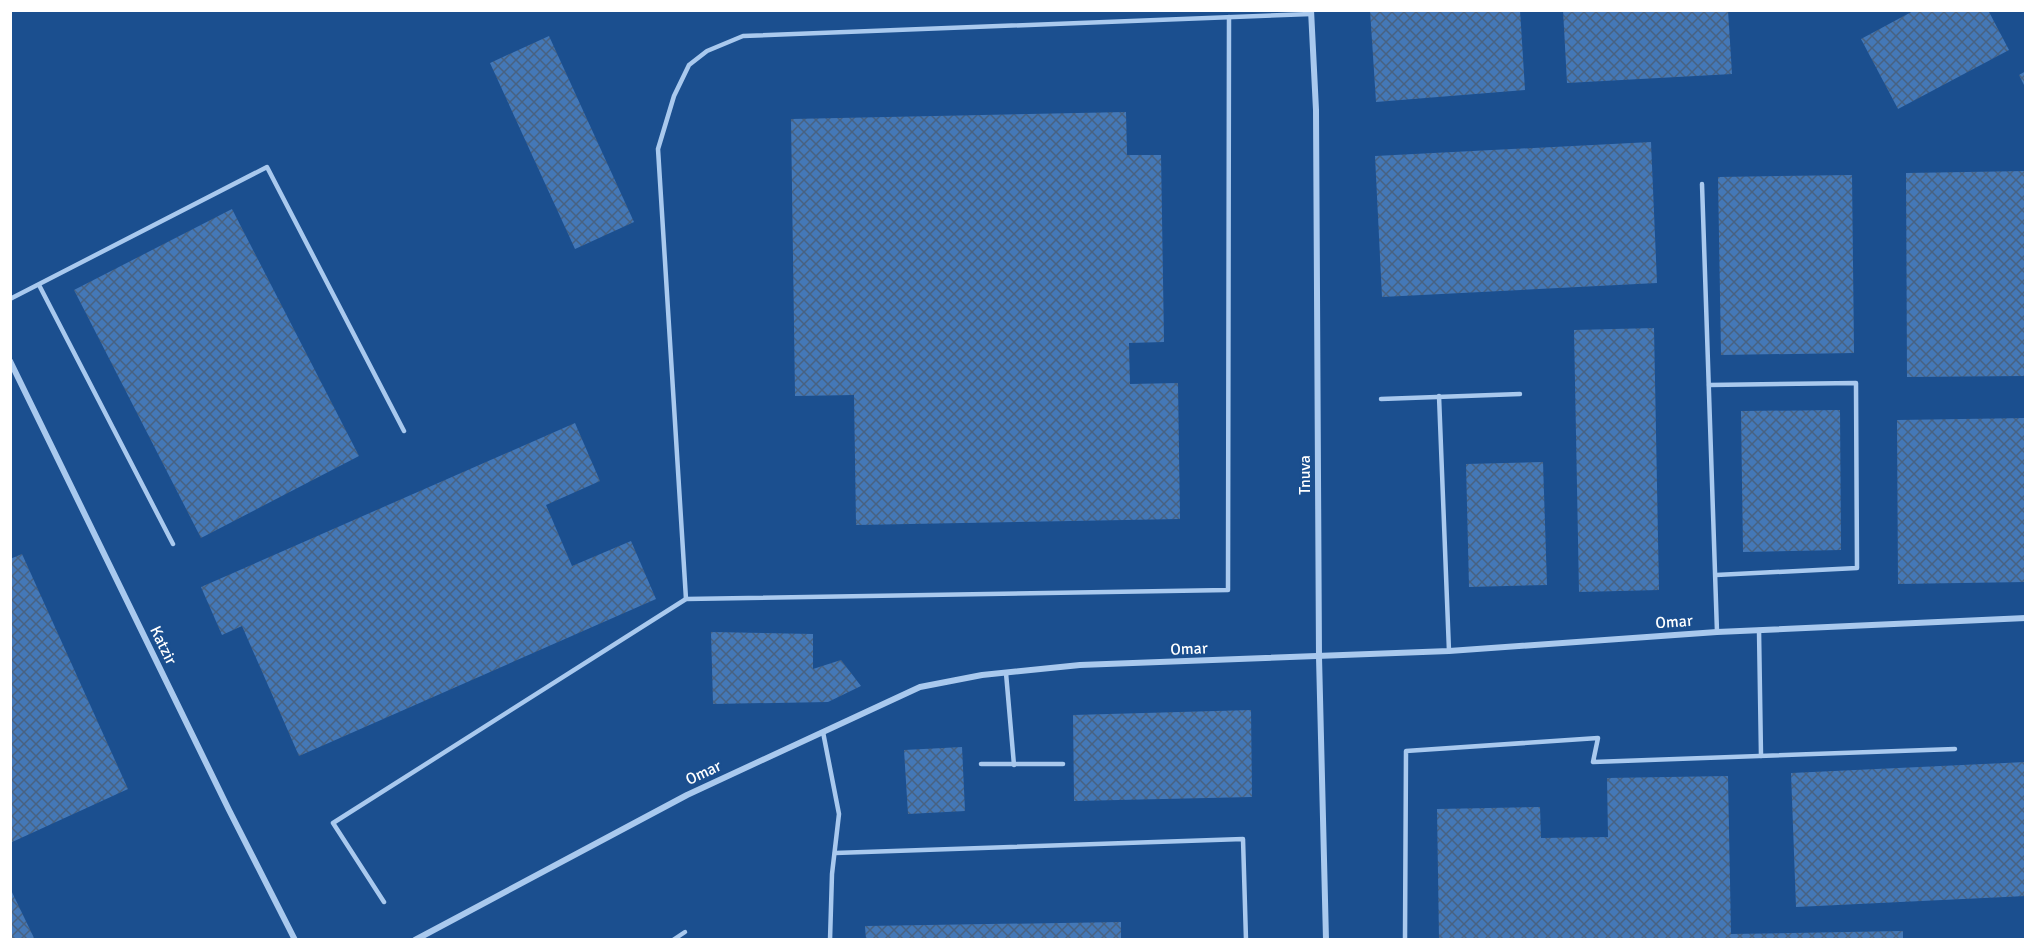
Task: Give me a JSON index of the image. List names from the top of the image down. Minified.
{"streets":{"street":["Tnuva","Omar","Katzir"]},"crossings":[["Tnuva","Omar"]]}
